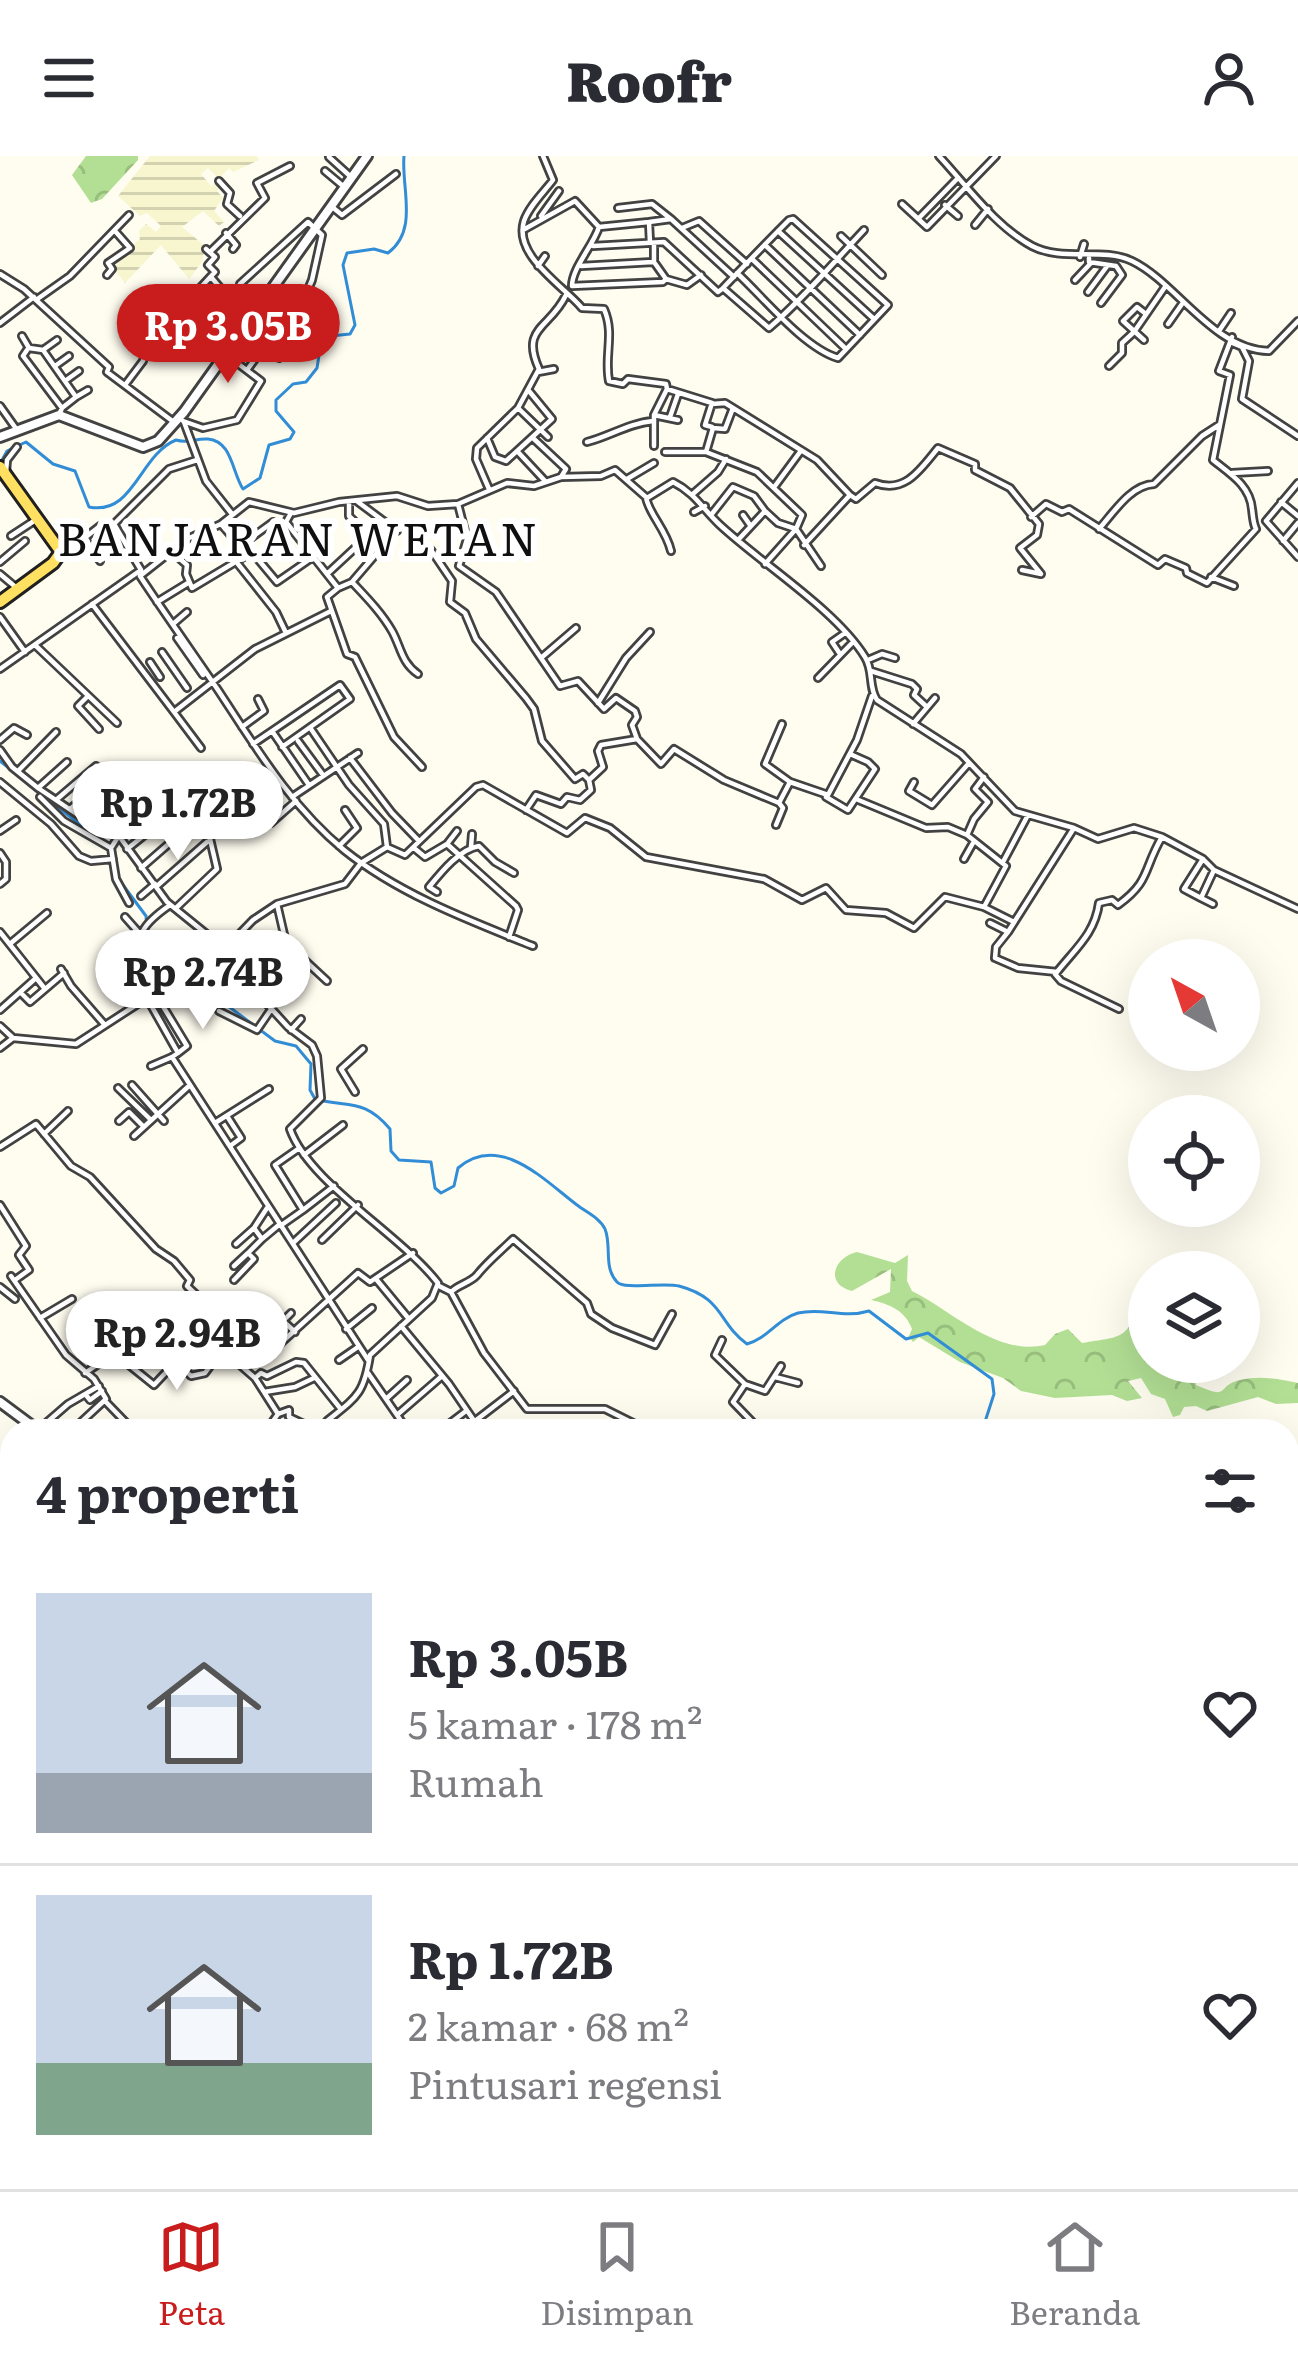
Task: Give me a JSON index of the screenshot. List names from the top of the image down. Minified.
{"districts":["BANJARAN WETAN"],"north":"top left","page":{"header":"Roofr","price":["Rp 3.05B","Rp 1.72B","Rp 2.74B","Rp 2.94B"],"heading":"4 properti","list":[{"name":"Rp 3.05B","note":"5 kamar · 178 m² · Rumah"},{"name":"Rp 1.72B","note":"2 kamar · 68 m² · Pintusari regensi"}],"tabs":["Peta","Disimpan","Beranda"]}}
